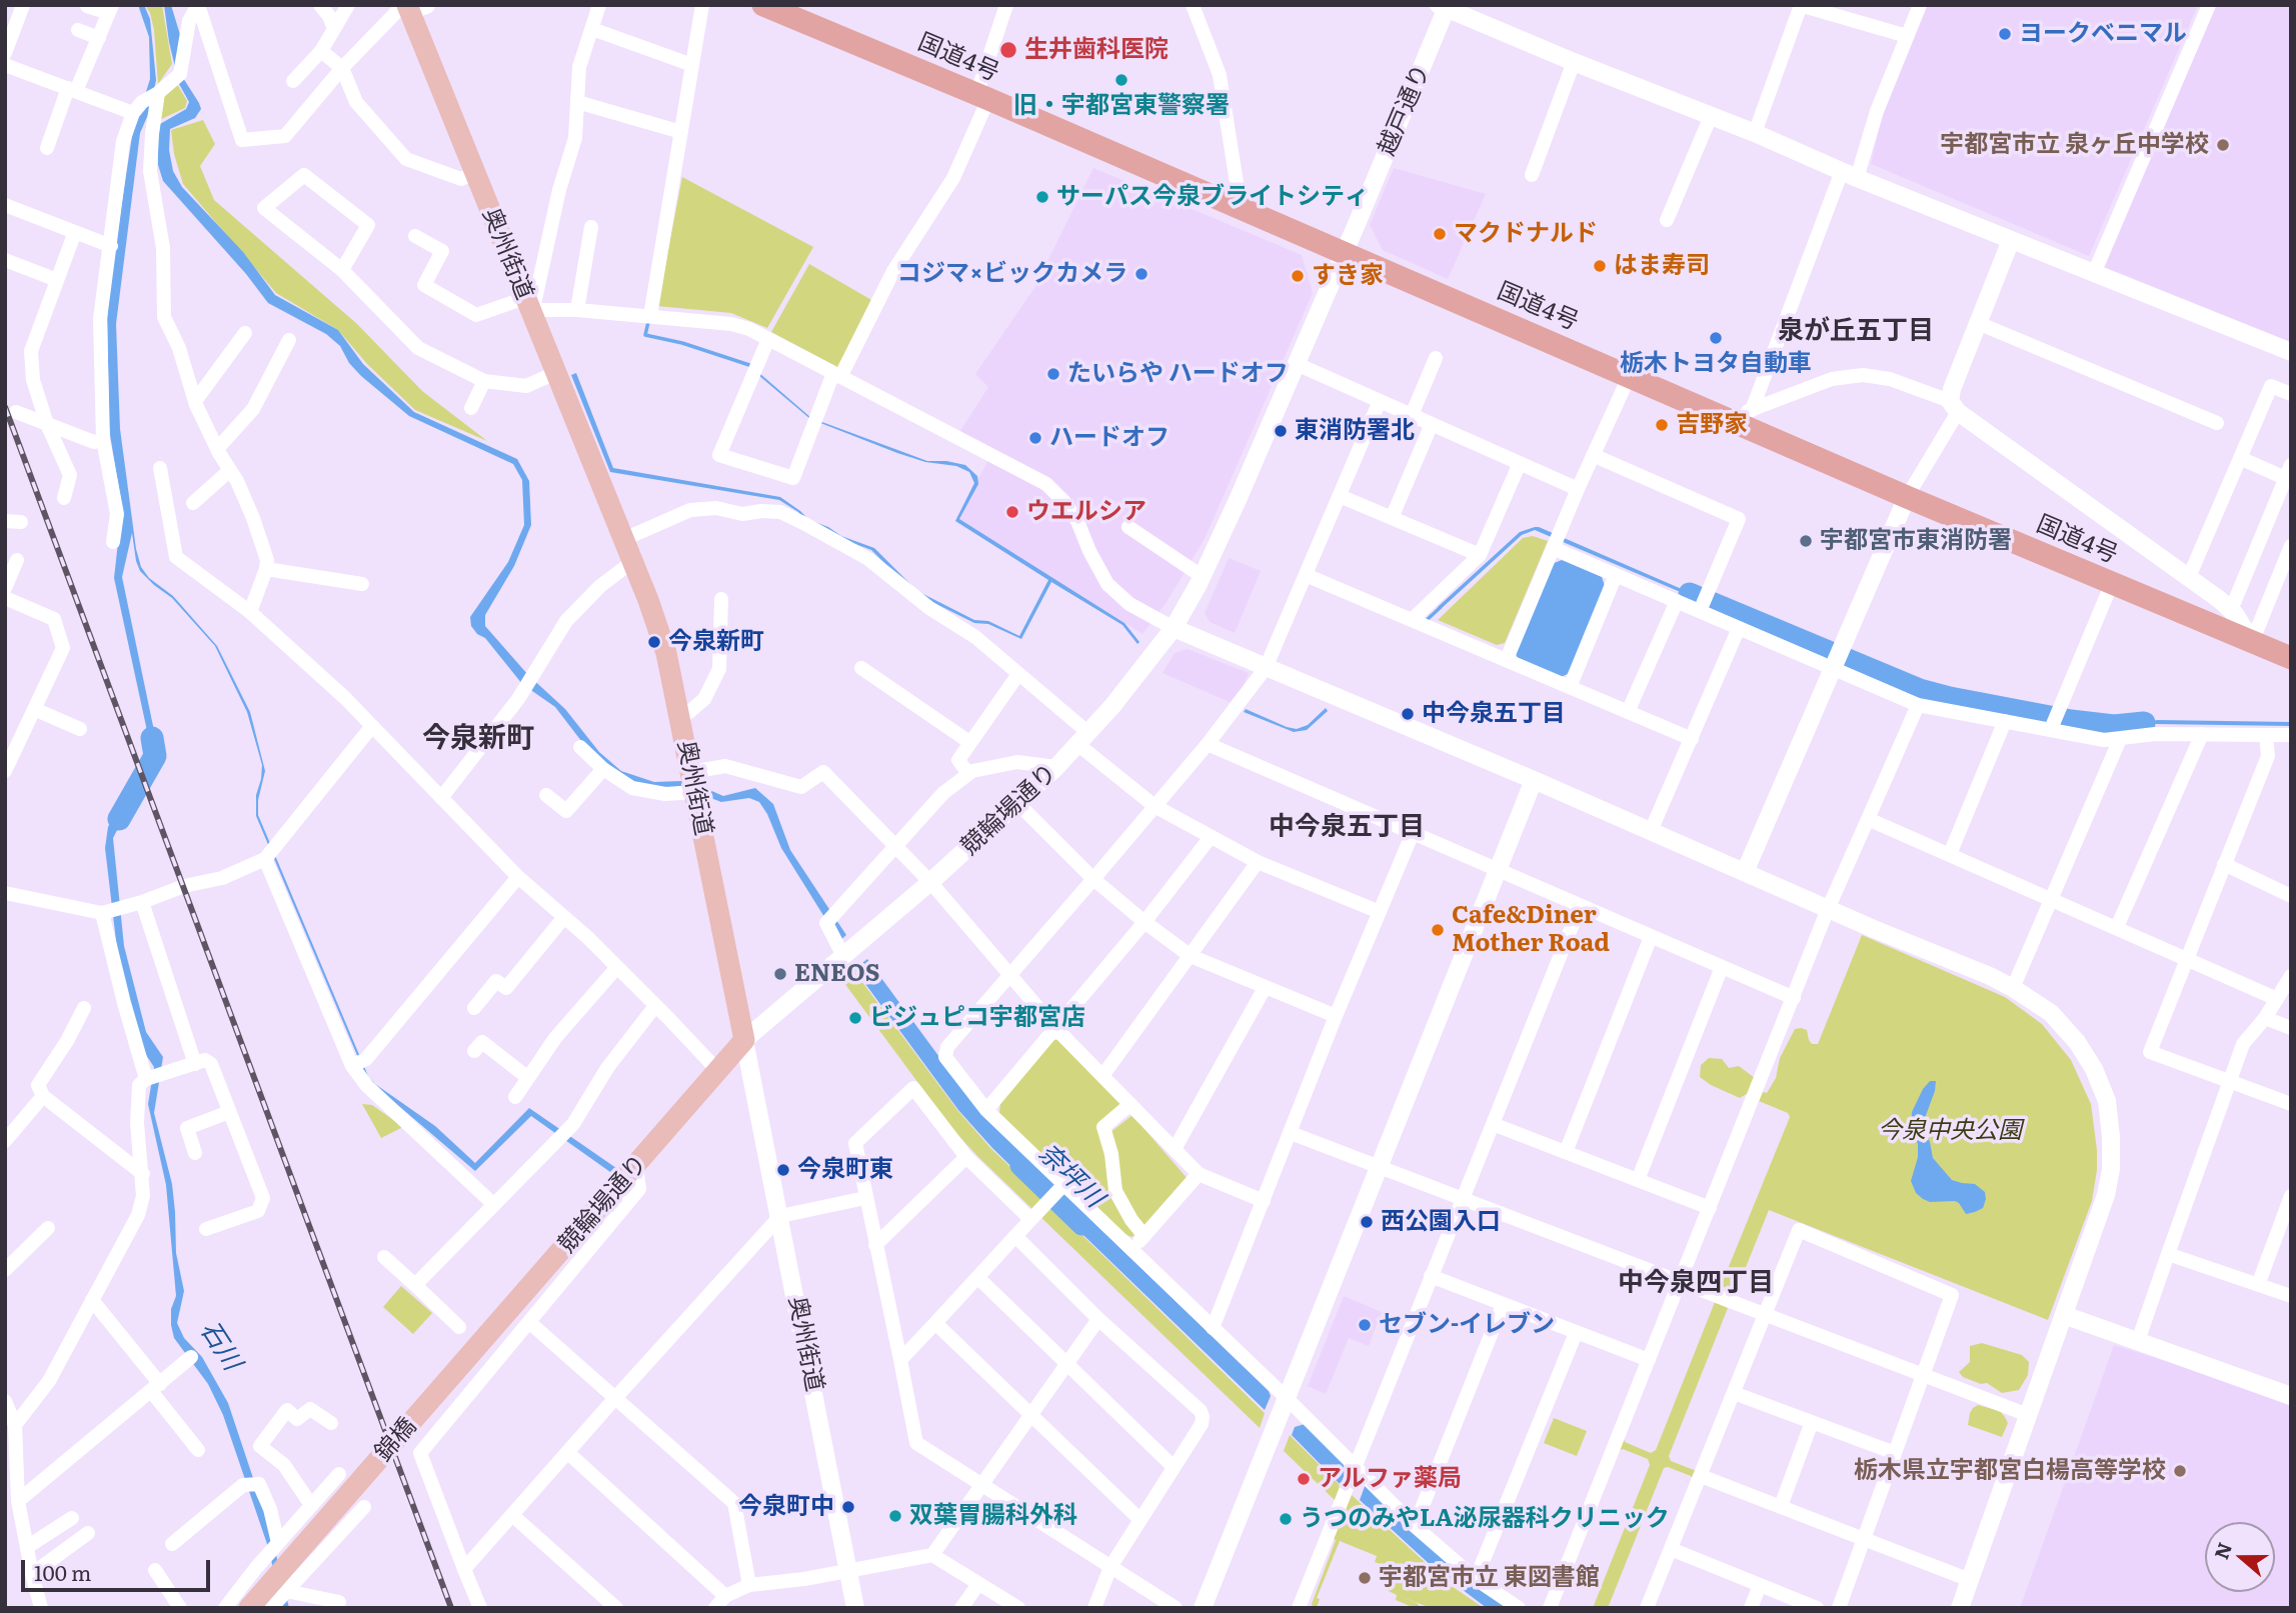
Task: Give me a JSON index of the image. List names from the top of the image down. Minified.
{"streets":{"highway":["国道4号"],"main road":["奥州街道","競輪場通り","錦橋"],"street":["越戸通り"]},"crossings":[["国道4号","越戸通り"],["国道4号","競輪場通り"],["越戸通り","競輪場通り"],["奥州街道","競輪場通り"],["競輪場通り","錦橋"]],"districts":["泉が丘五丁目","今泉新町","中今泉五丁目","中今泉四丁目"],"water":["奈坪川","石川"],"parks":["今泉中央公園"],"places":["ヨークベニマル","生井歯科医院","旧・宇都宮東警察署","宇都宮市立 泉ヶ丘中学校","サーパス今泉ブライトシティ","マクドナルド","はま寿司","コジマ×ビックカメラ","すき家","栃木トヨタ自動車","たいらや ハードオフ","吉野家","東消防署北","ハードオフ","ウエルシア","宇都宮市東消防署","今泉新町","中今泉五丁目","Cafe&Diner Mother Road","ENEOS","ビジュピコ宇都宮店","今泉町東","西公園入口","セブン-イレブン","栃木県立宇都宮白楊高等学校","アルファ薬局","今泉町中","双葉胃腸科外科","うつのみやLA泌尿器科クリニック","宇都宮市立 東図書館"],"scale_bar":"100 m","north":"left"}
